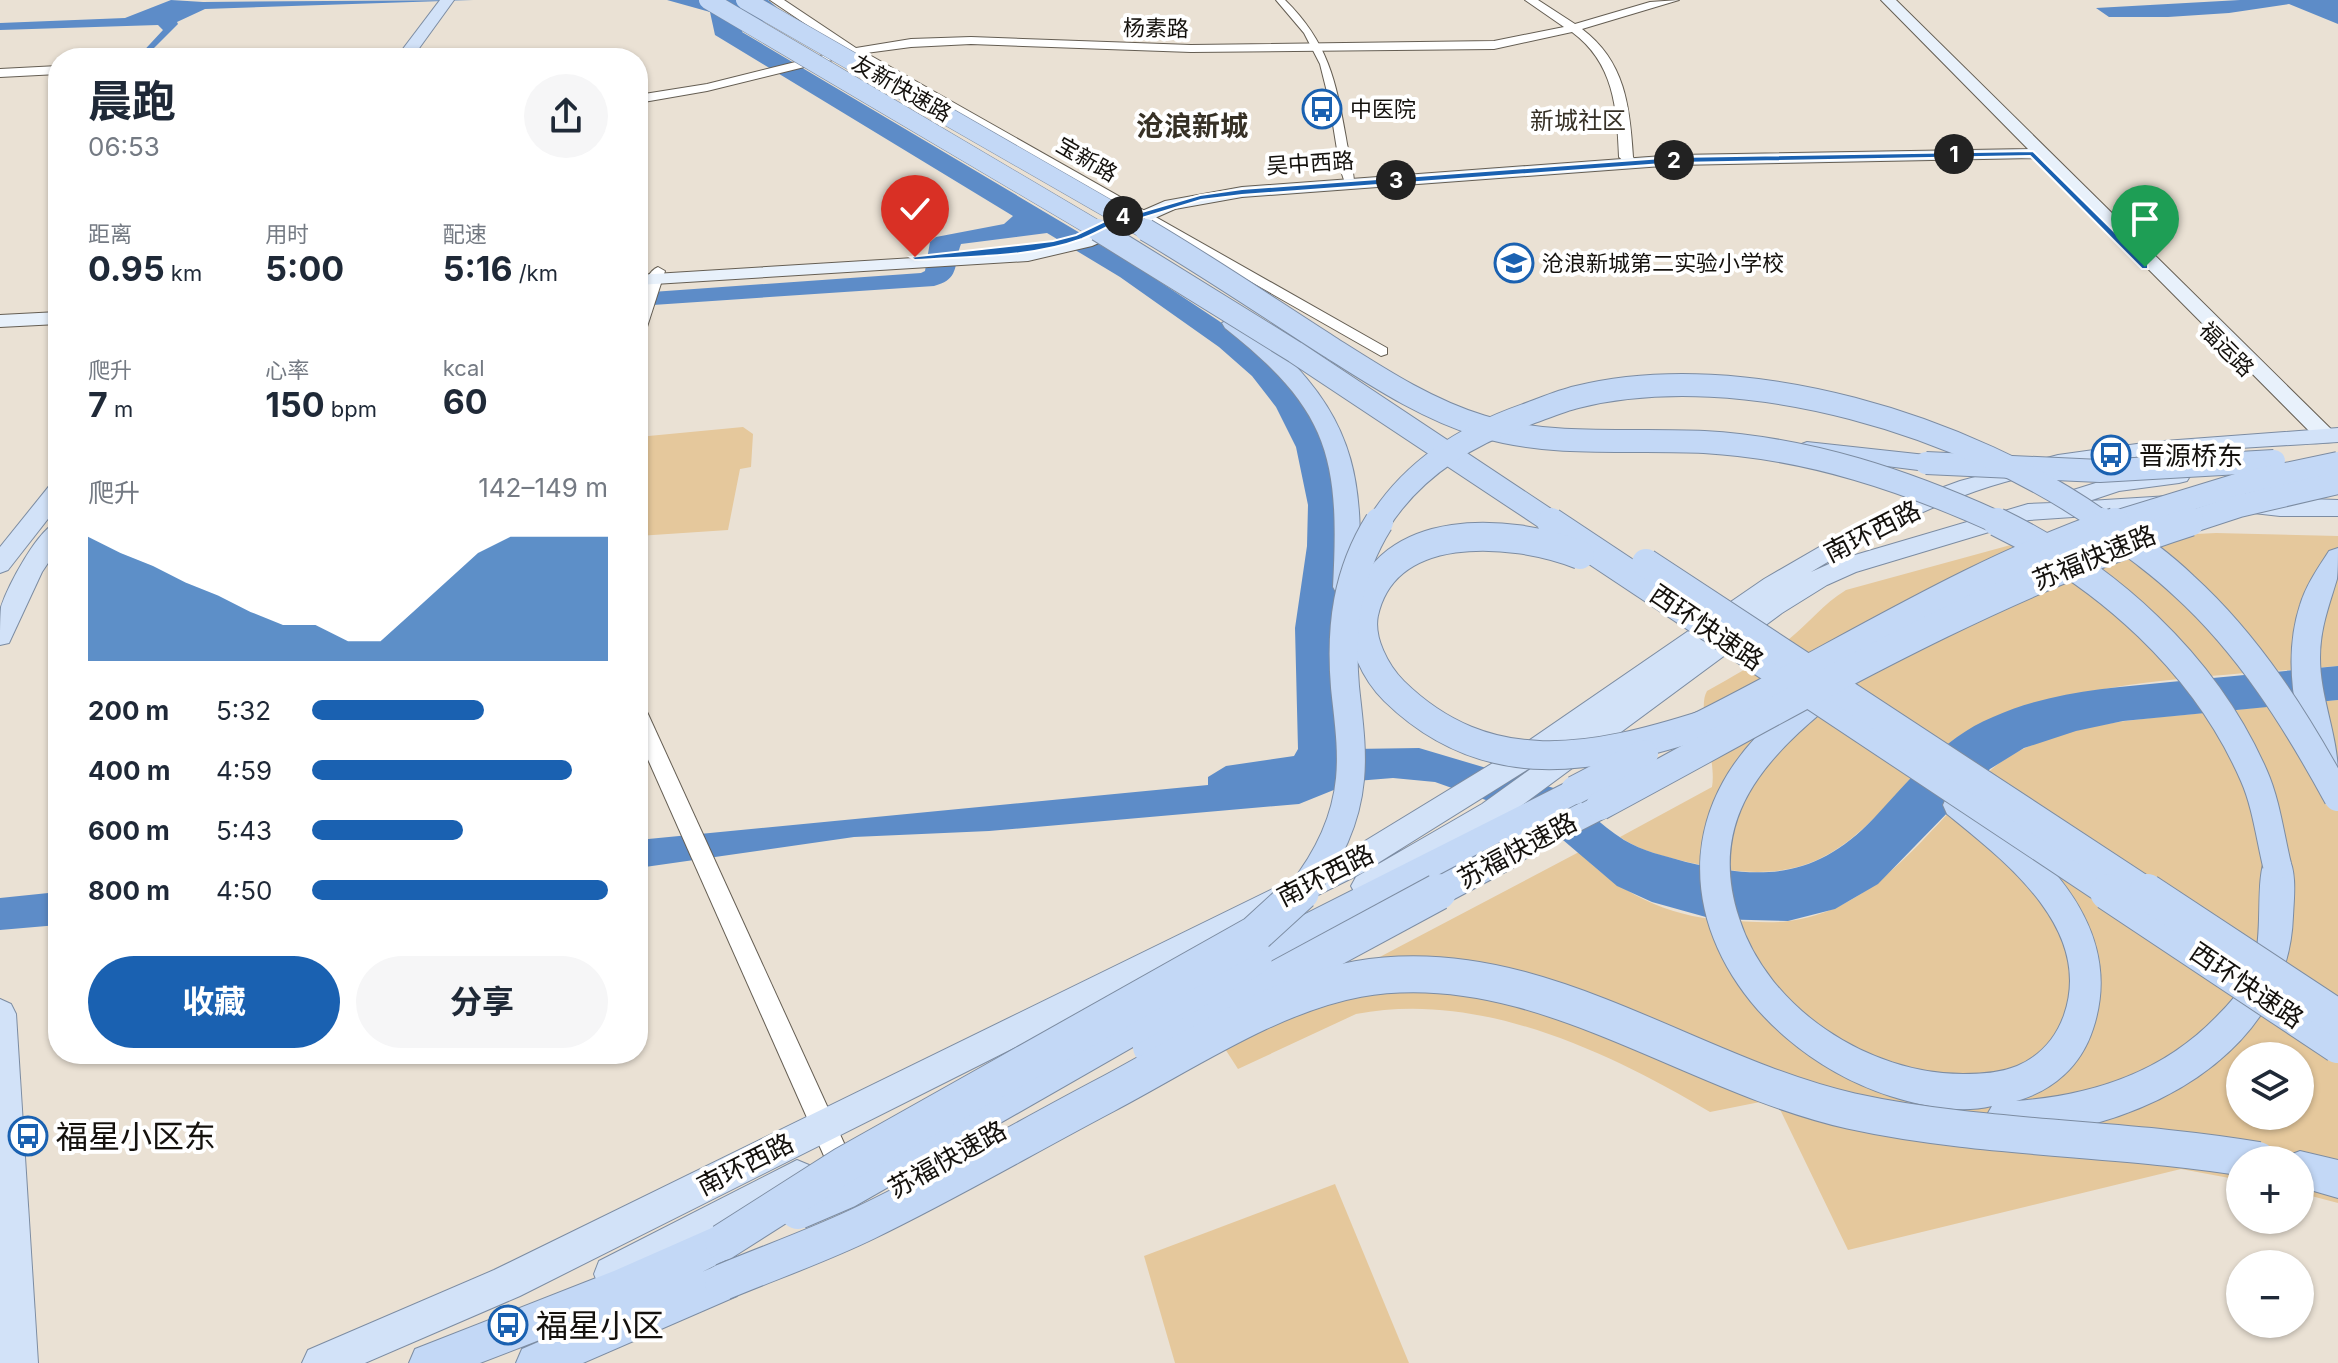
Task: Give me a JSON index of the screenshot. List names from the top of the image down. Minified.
{"streets":{"highway":["友新快速路","苏福快速路","西环快速路"],"main road":["吴中西路","福运路","南环西路"],"street":["杨素路","宝新路"]},"crossings":[["杨素路","宝新路"],["友新快速路","宝新路"],["友新快速路","吴中西路"],["友新快速路","西环快速路"],["宝新路","吴中西路"],["宝新路","西环快速路"],["吴中西路","福运路"],["吴中西路","西环快速路"],["福运路","南环西路"],["福运路","苏福快速路"],["南环西路","苏福快速路"]],"districts":["新城社区","沧浪新城"],"places":{"bus stop":["中医院","晋源桥东","福星小区东","福星小区"],"school or university":["沧浪新城第二实验小学校"]},"page":{"heading":["晨跑","06:53"],"pins":["1","2","3","4"],"stats":[["距离","0.95 km"],["用时","5:00"],["配速","5:16 /km"],["爬升","7 m"],["心率","150 bpm"],["kcal","60"]],"chart":["爬升","142–149 m"],"list":[{"name":"200 m","note":"5:32"},{"name":"400 m","note":"4:59"},{"name":"600 m","note":"5:43"},{"name":"800 m","note":"4:50"}],"buttons":["收藏","分享"],"map_buttons":["+","−"]}}
